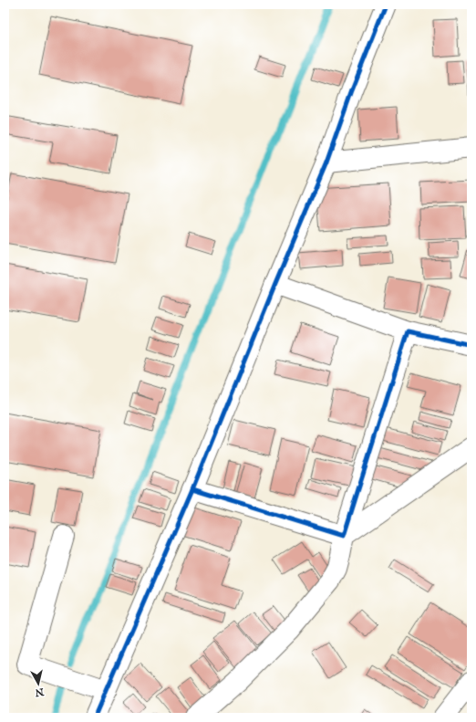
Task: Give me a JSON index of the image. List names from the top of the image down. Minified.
{"north":"bottom"}
